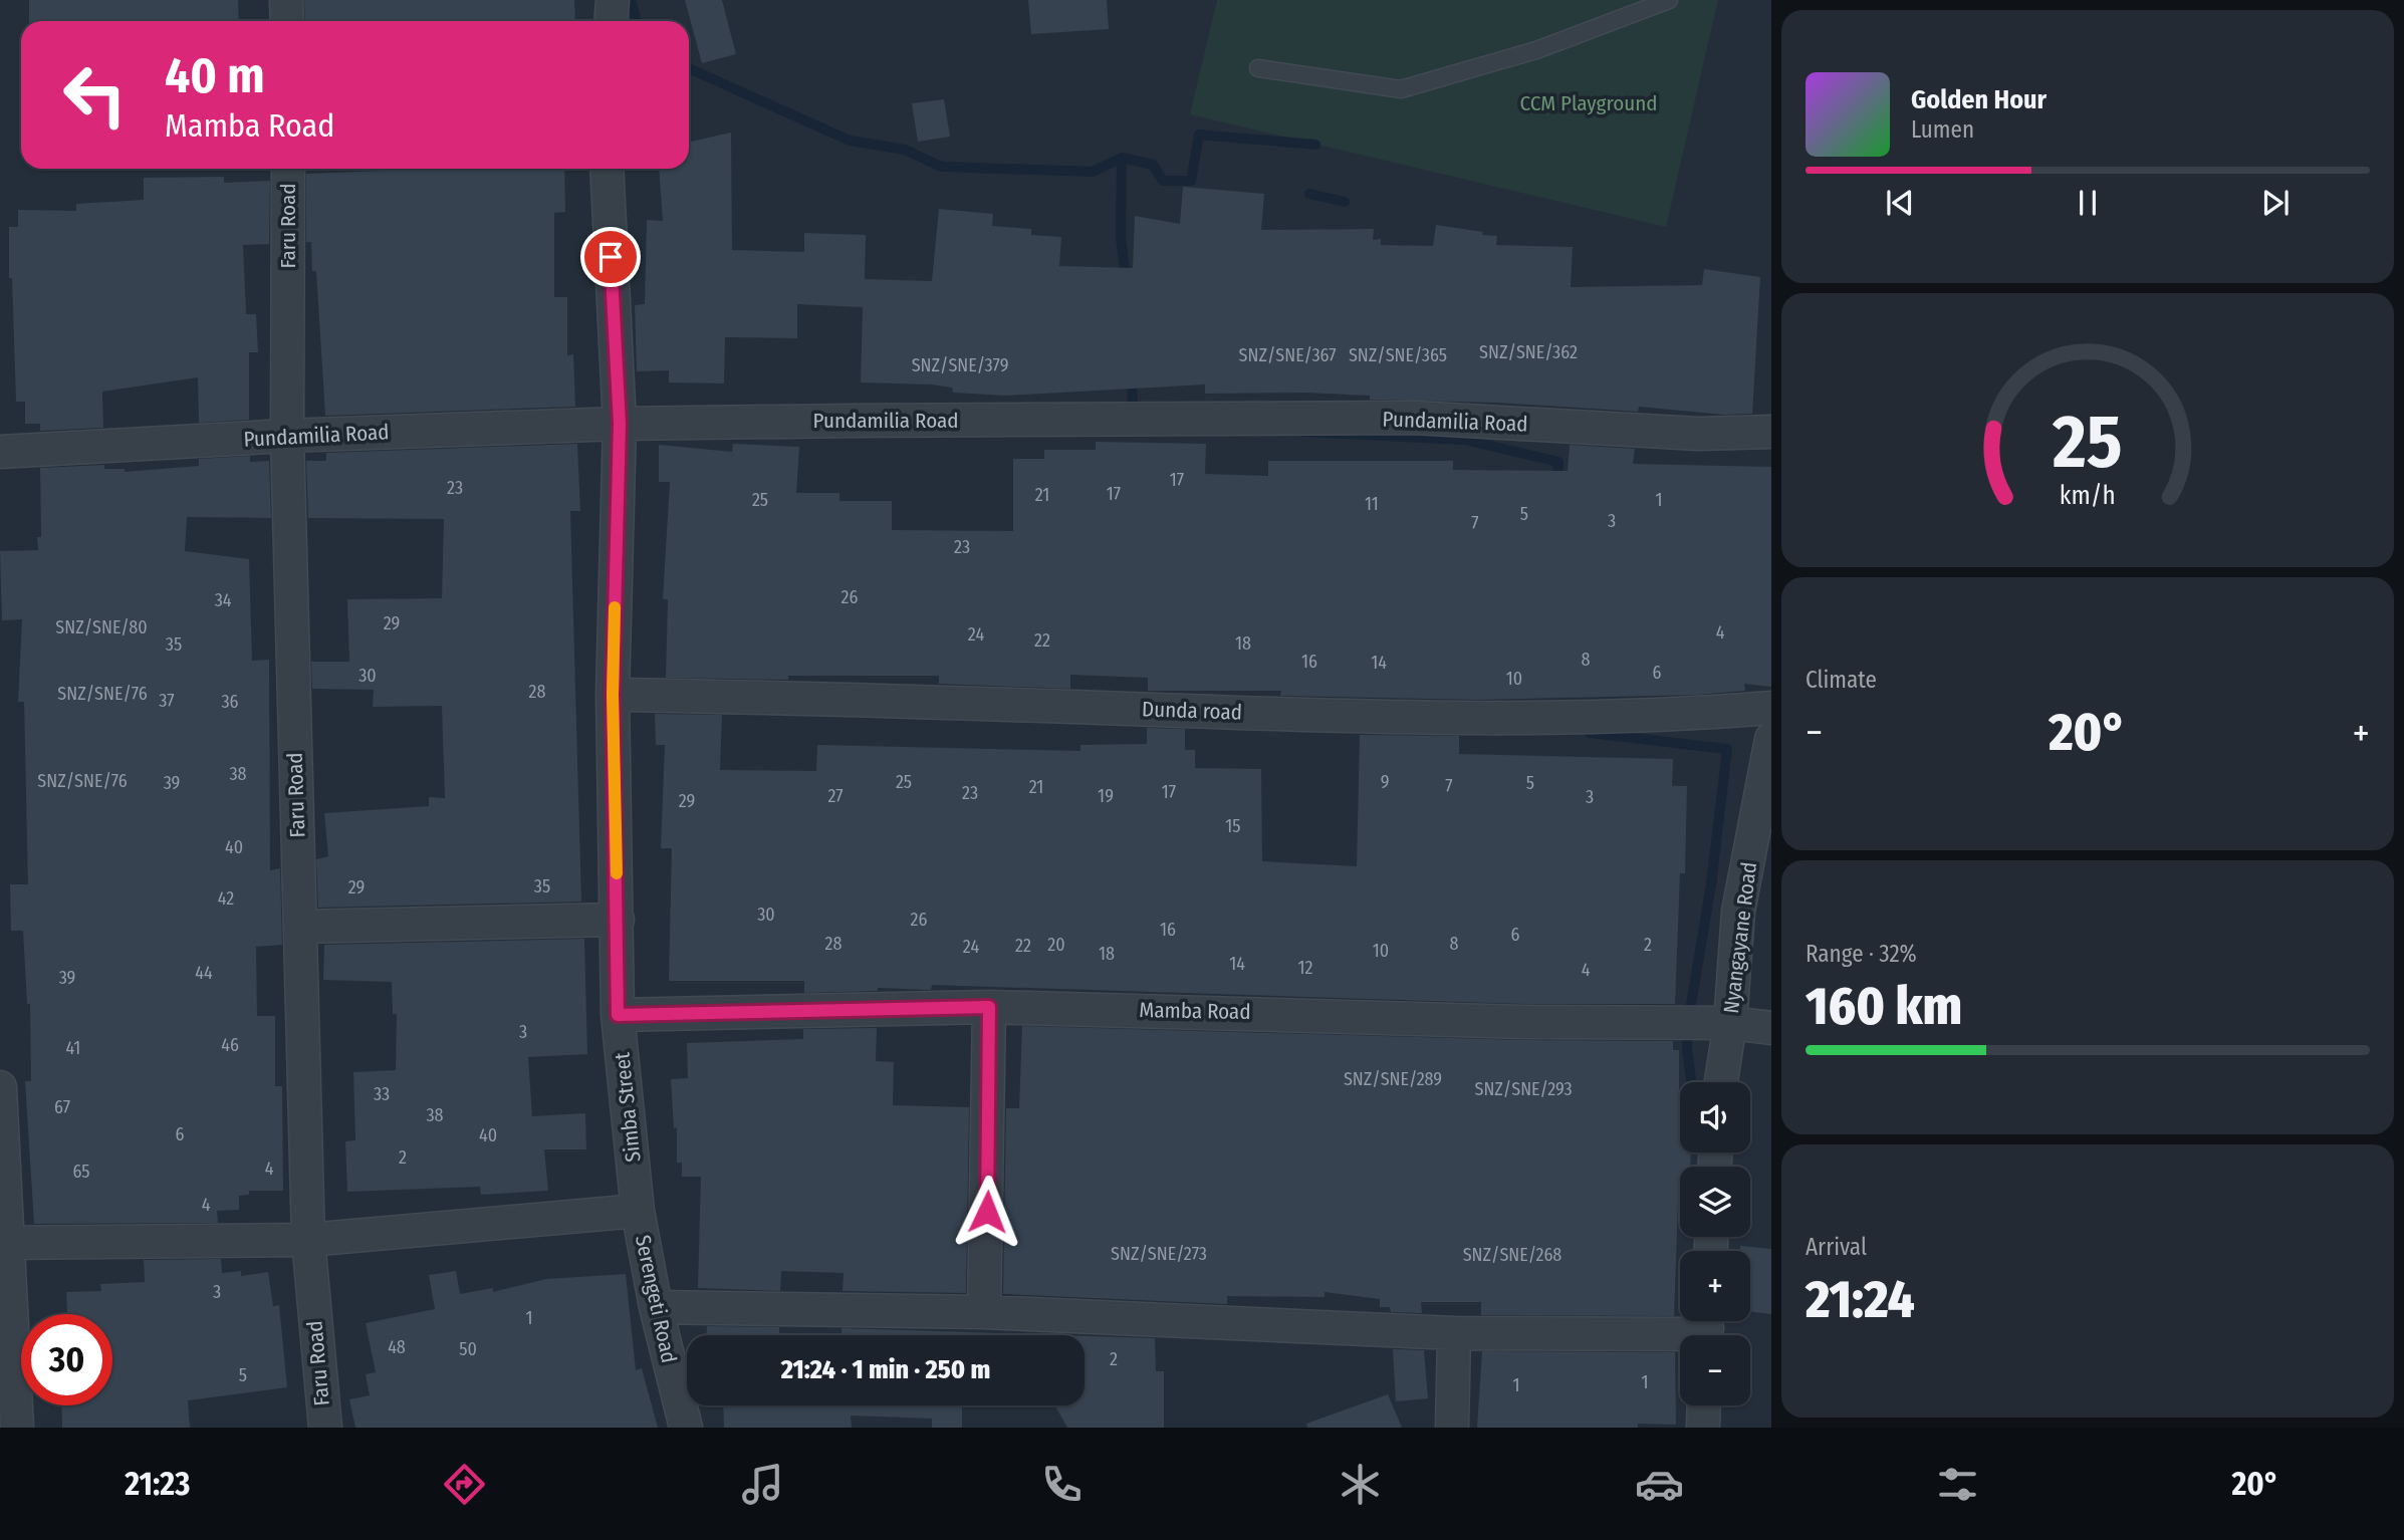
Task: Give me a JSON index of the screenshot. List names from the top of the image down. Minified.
{"streets":{"street":["Faru Road","Pundamilia Road","Dunda road","Nyangayane Road","Mamba Road","Simba Street","Serengeti Road"]},"crossings":[["Faru Road","Pundamilia Road"],["Pundamilia Road","Simba Street"],["Dunda road","Simba Street"],["Nyangayane Road","Mamba Road"],["Mamba Road","Simba Street"],["Simba Street","Serengeti Road"]],"parks":["CCM Playground"],"house_numbers":["SNZ/SNE/362","SNZ/SNE/367","SNZ/SNE/365","SNZ/SNE/379","17","23","17","21","25","1","11","5","3","7","23","26","34","29","SNZ/SNE/80","4","24","22","18","35","8","16","14","6","30","10","28","SNZ/SNE/76","37","36","38","SNZ/SNE/76","25","9","39","5","7","21","17","23","27","19","3","29","15","40","35","29","42","30","26","16","6","28","8","20","2","22","24","10","18","14","12","4","44","39","3","46","41","SNZ/SNE/289","SNZ/SNE/293","33","67","38","6","40","2","4","65","4","SNZ/SNE/273","SNZ/SNE/268","3","1","48","50","2","5","1","1"],"page":{"turn":["40 m","Mamba Road"],"song":["Golden Hour","Lumen"],"tile":["Climate",["Range · 32%","160 km"],["Arrival","21:24"]],"heat":["−","20°","+"],"map_buttons":["+","−"],"limit":"30","trip":"21:24 · 1 min · 250 m","tabs":["21:23","20°"],"gauge":["25","km/h"]}}
